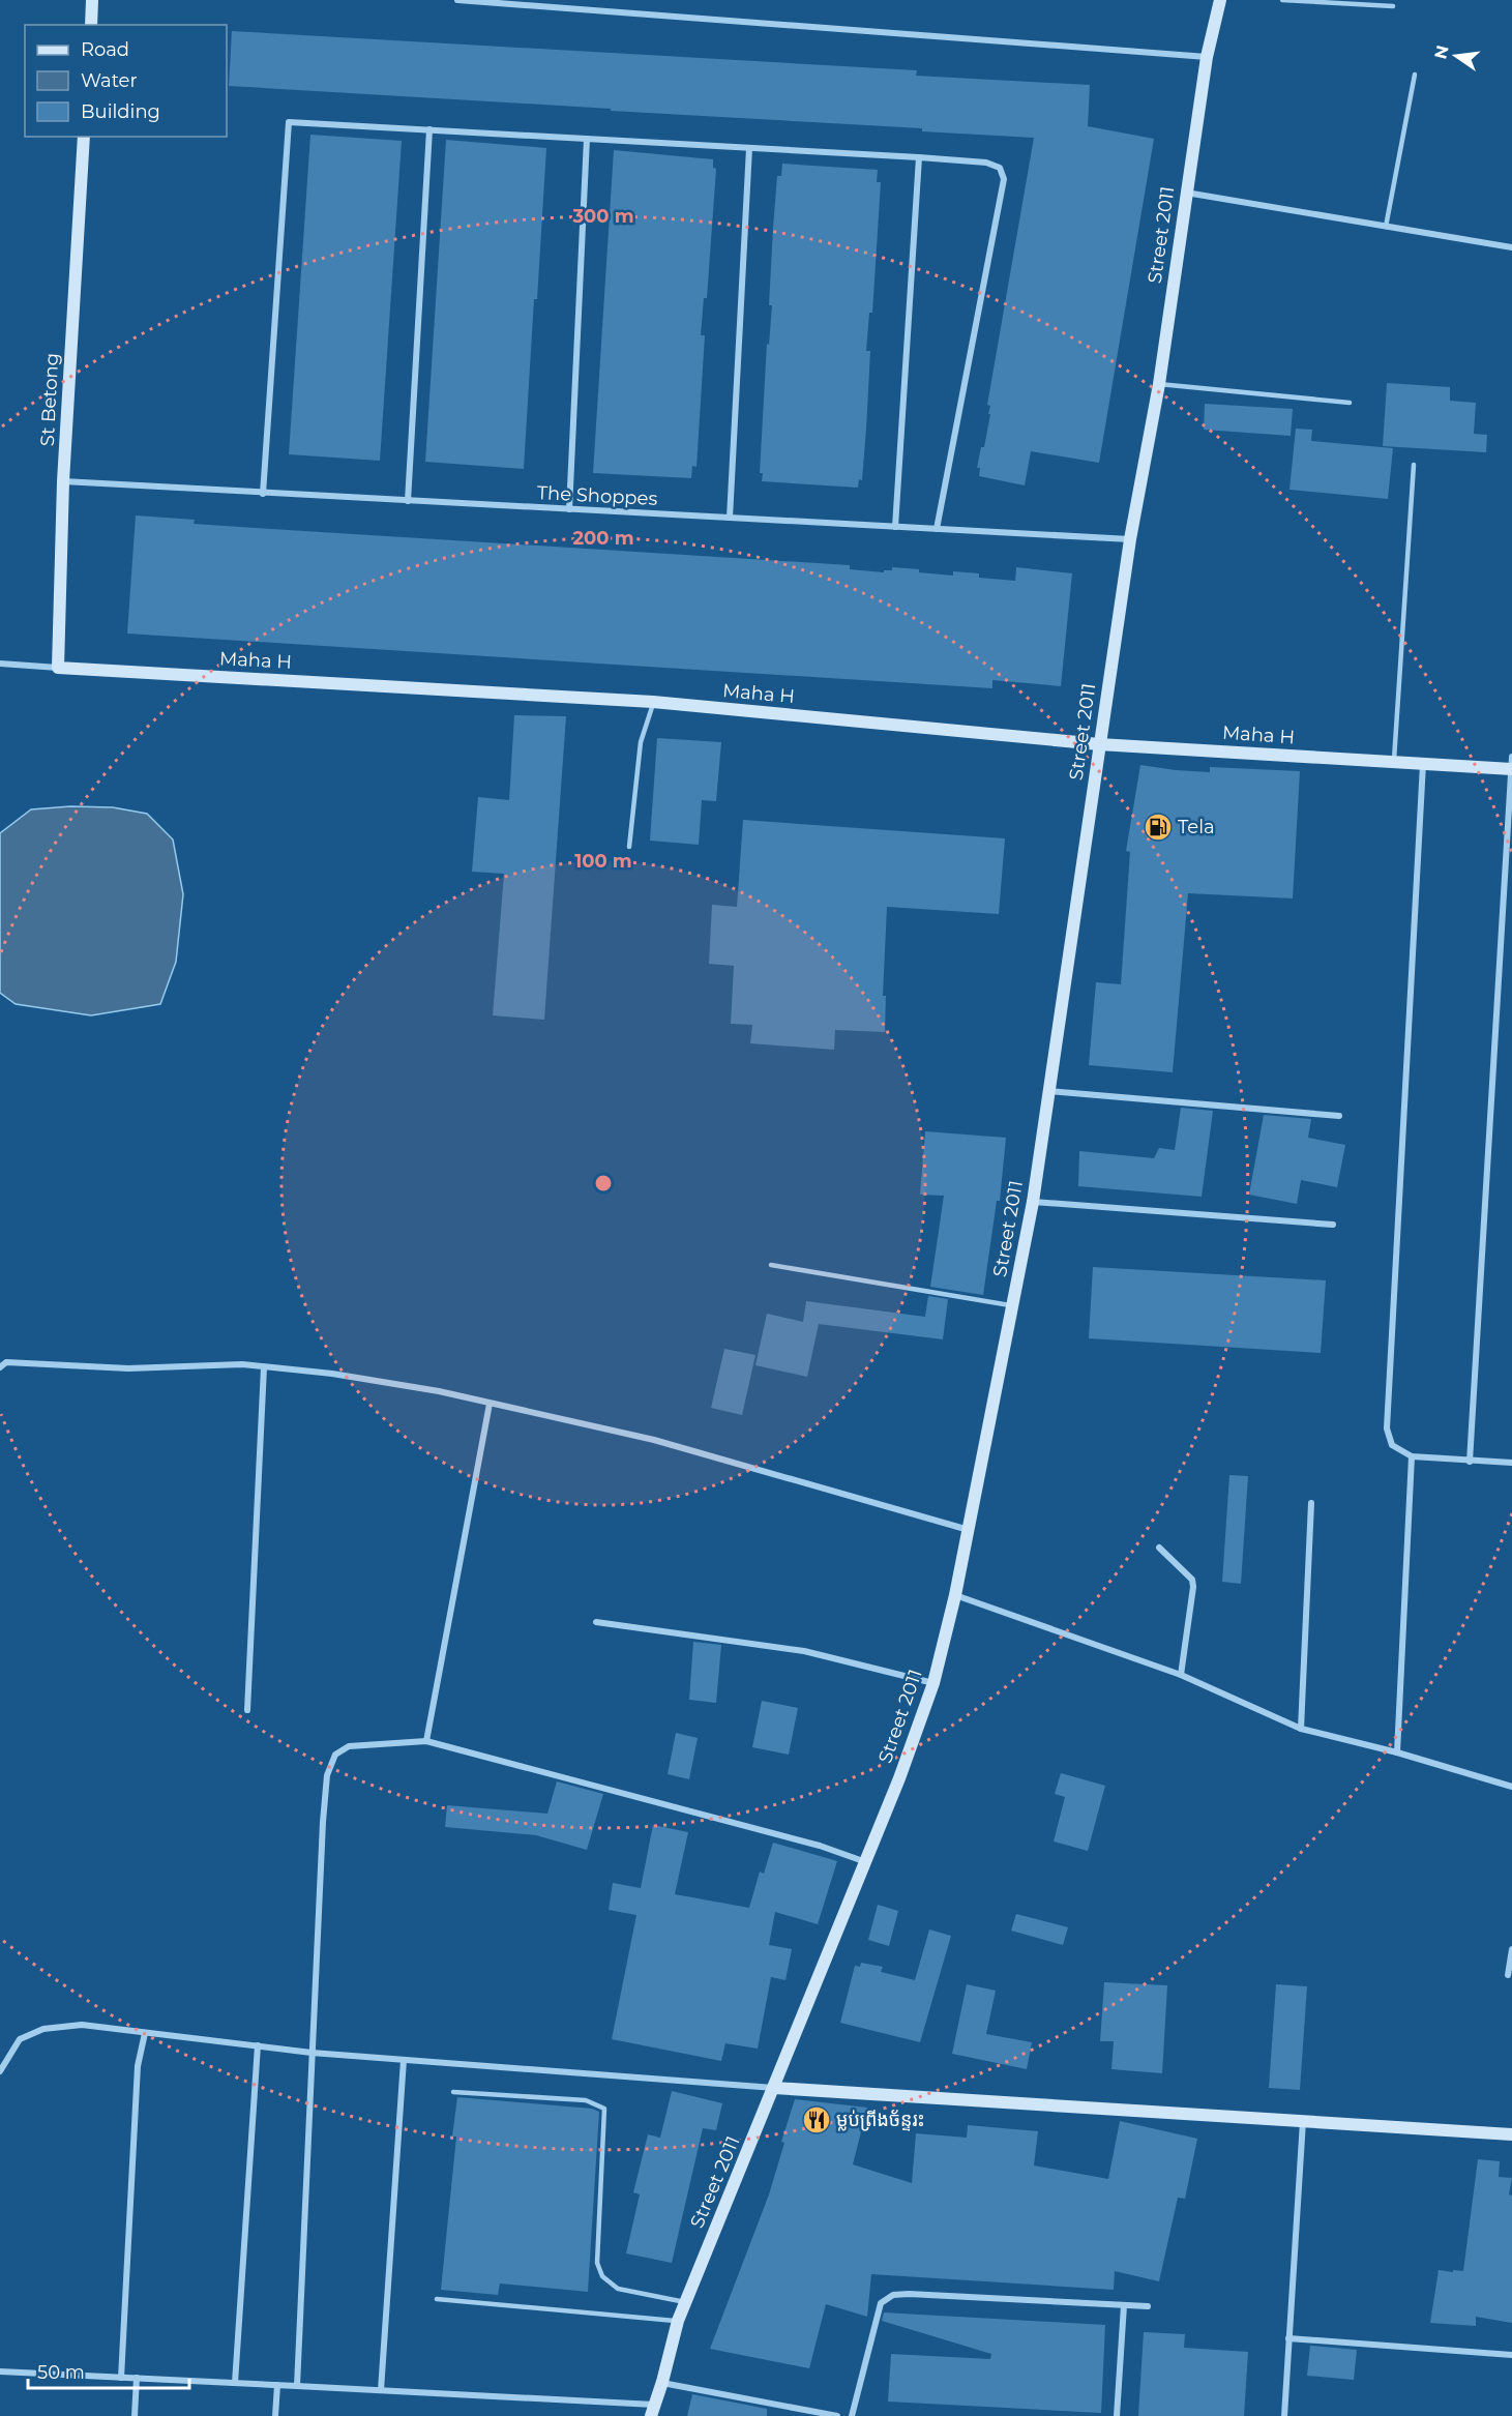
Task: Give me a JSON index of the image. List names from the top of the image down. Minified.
{"streets":{"main road":["Street 2011","St Betong","Maha H"],"street":["The Shoppes"]},"crossings":[["Street 2011","The Shoppes"],["Street 2011","Maha H"],["St Betong","The Shoppes"],["St Betong","Maha H"]],"places":{"fuel station":["Tela"],"restaurant":["ម្លប់ព្រីងច័ន្ទរះ"]},"legend":["Road","Water","Building"],"scale_bar":"50 m","north":"left","rings":["300 m","200 m","100 m"]}
